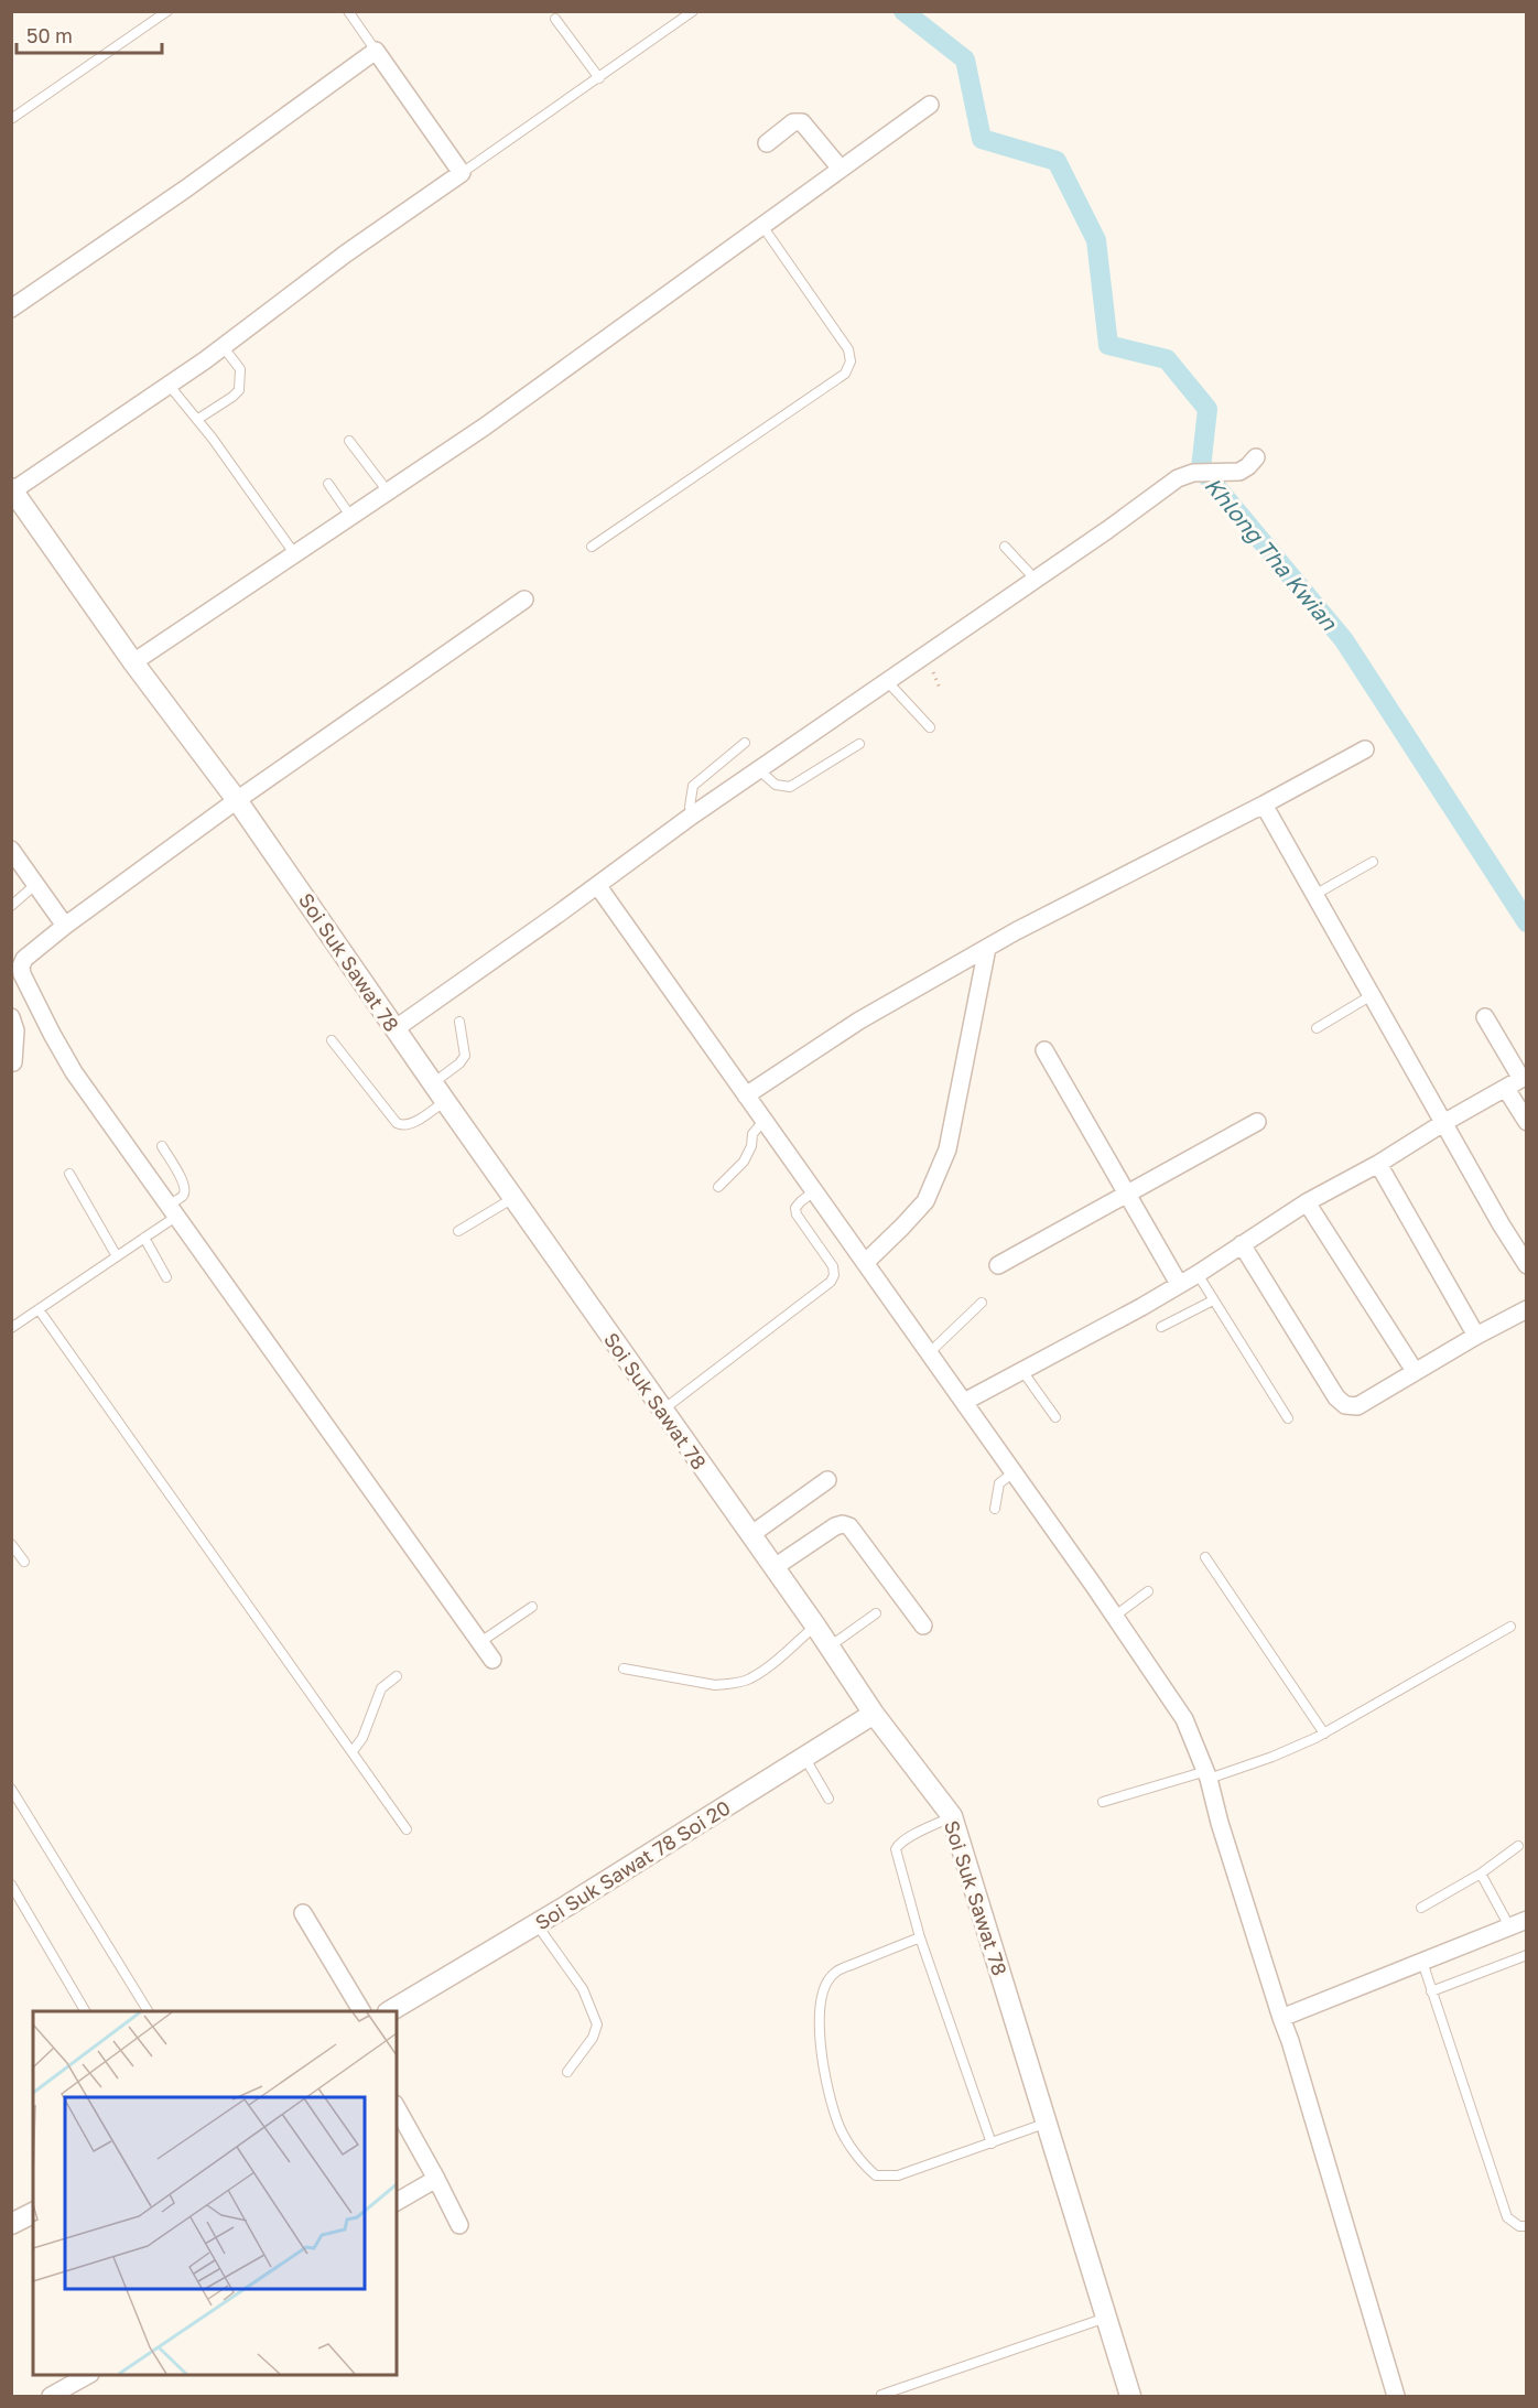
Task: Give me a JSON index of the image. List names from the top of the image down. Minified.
{"streets":{"street":["Soi Suk Sawat 78","Soi Suk Sawat 78 Soi 20"]},"crossings":[["Soi Suk Sawat 78","Soi Suk Sawat 78 Soi 20"]],"water":["Khlong Tha Kwian"],"scale_bar":"50 m"}
